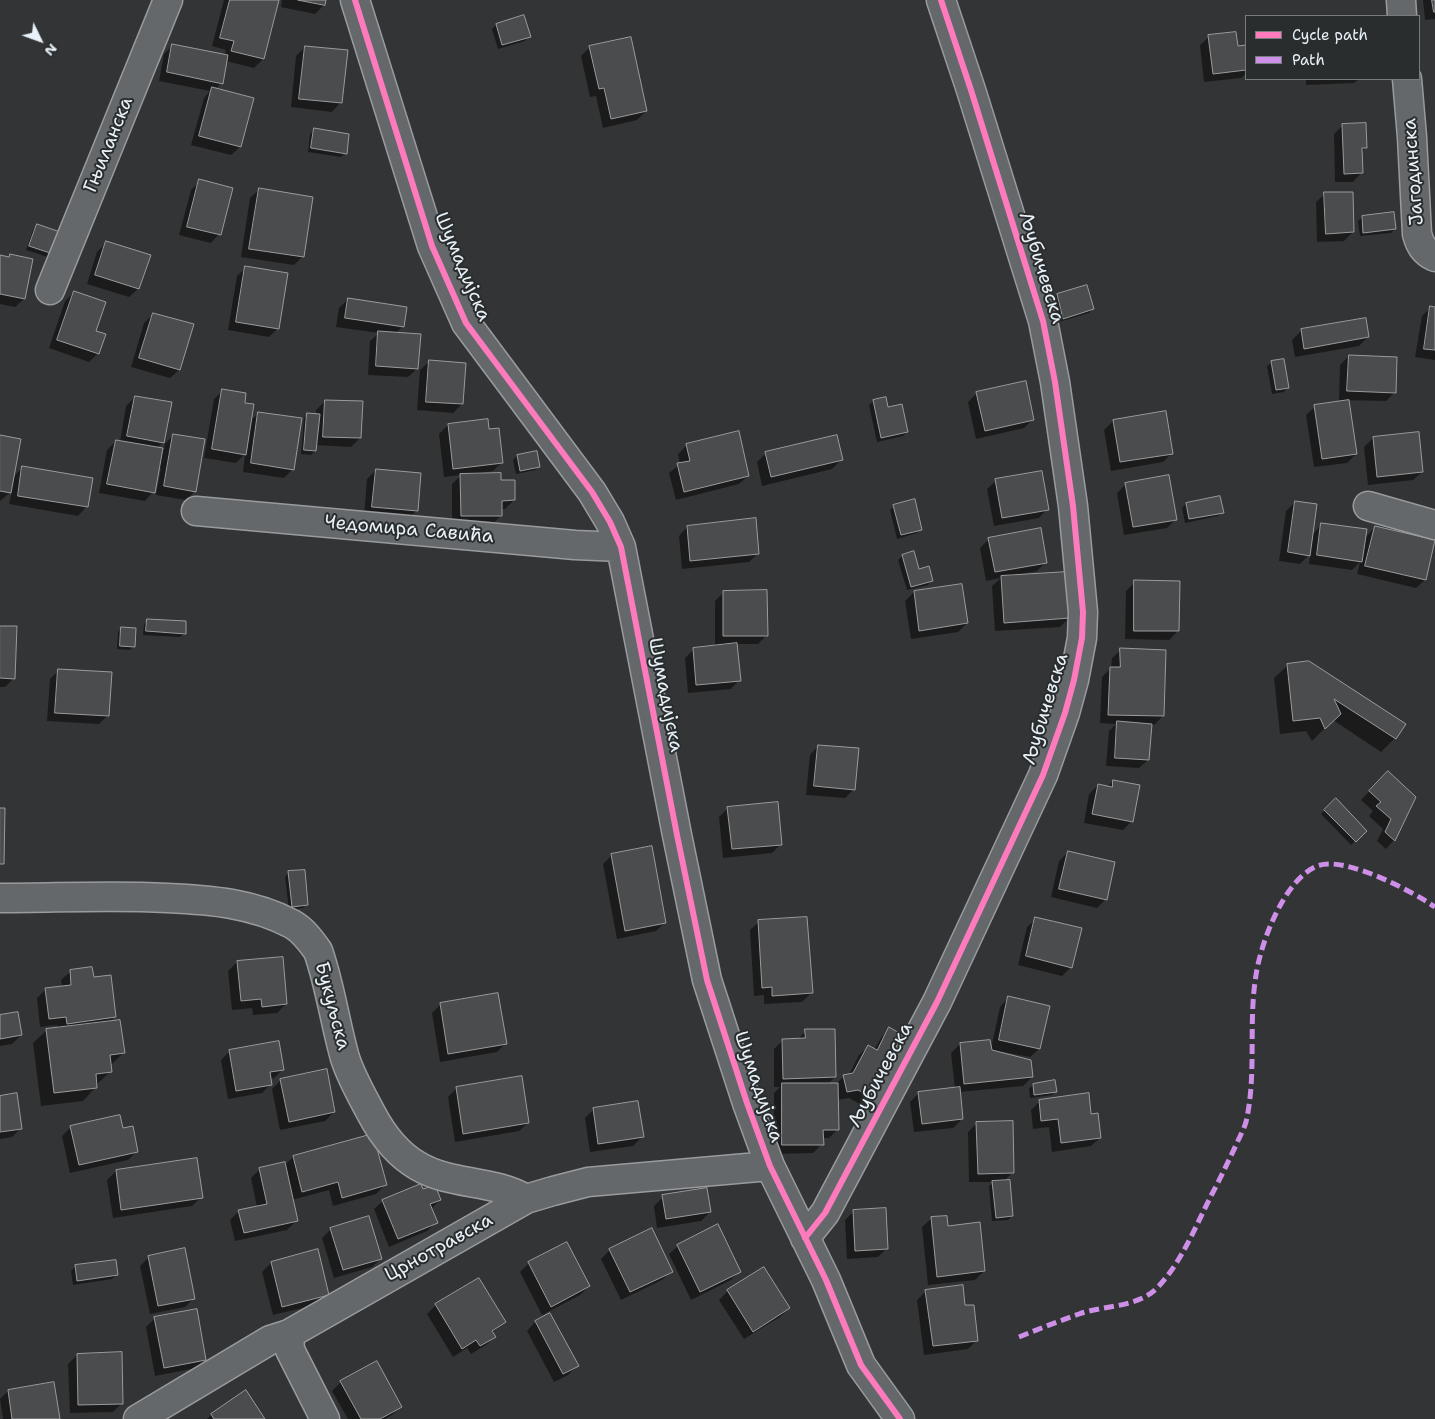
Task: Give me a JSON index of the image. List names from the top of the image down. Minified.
{"streets":{"street":["Гњиланска","Јагодинска","Шумадијска","Љубичевска","Чедомира Савића","Букуљска","Црнотравска"]},"crossings":[["Шумадијска","Љубичевска"],["Шумадијска","Чедомира Савића"],["Шумадијска","Црнотравска"],["Букуљска","Црнотравска"]],"legend":["Cycle path","Path"],"north":"bottom right"}
